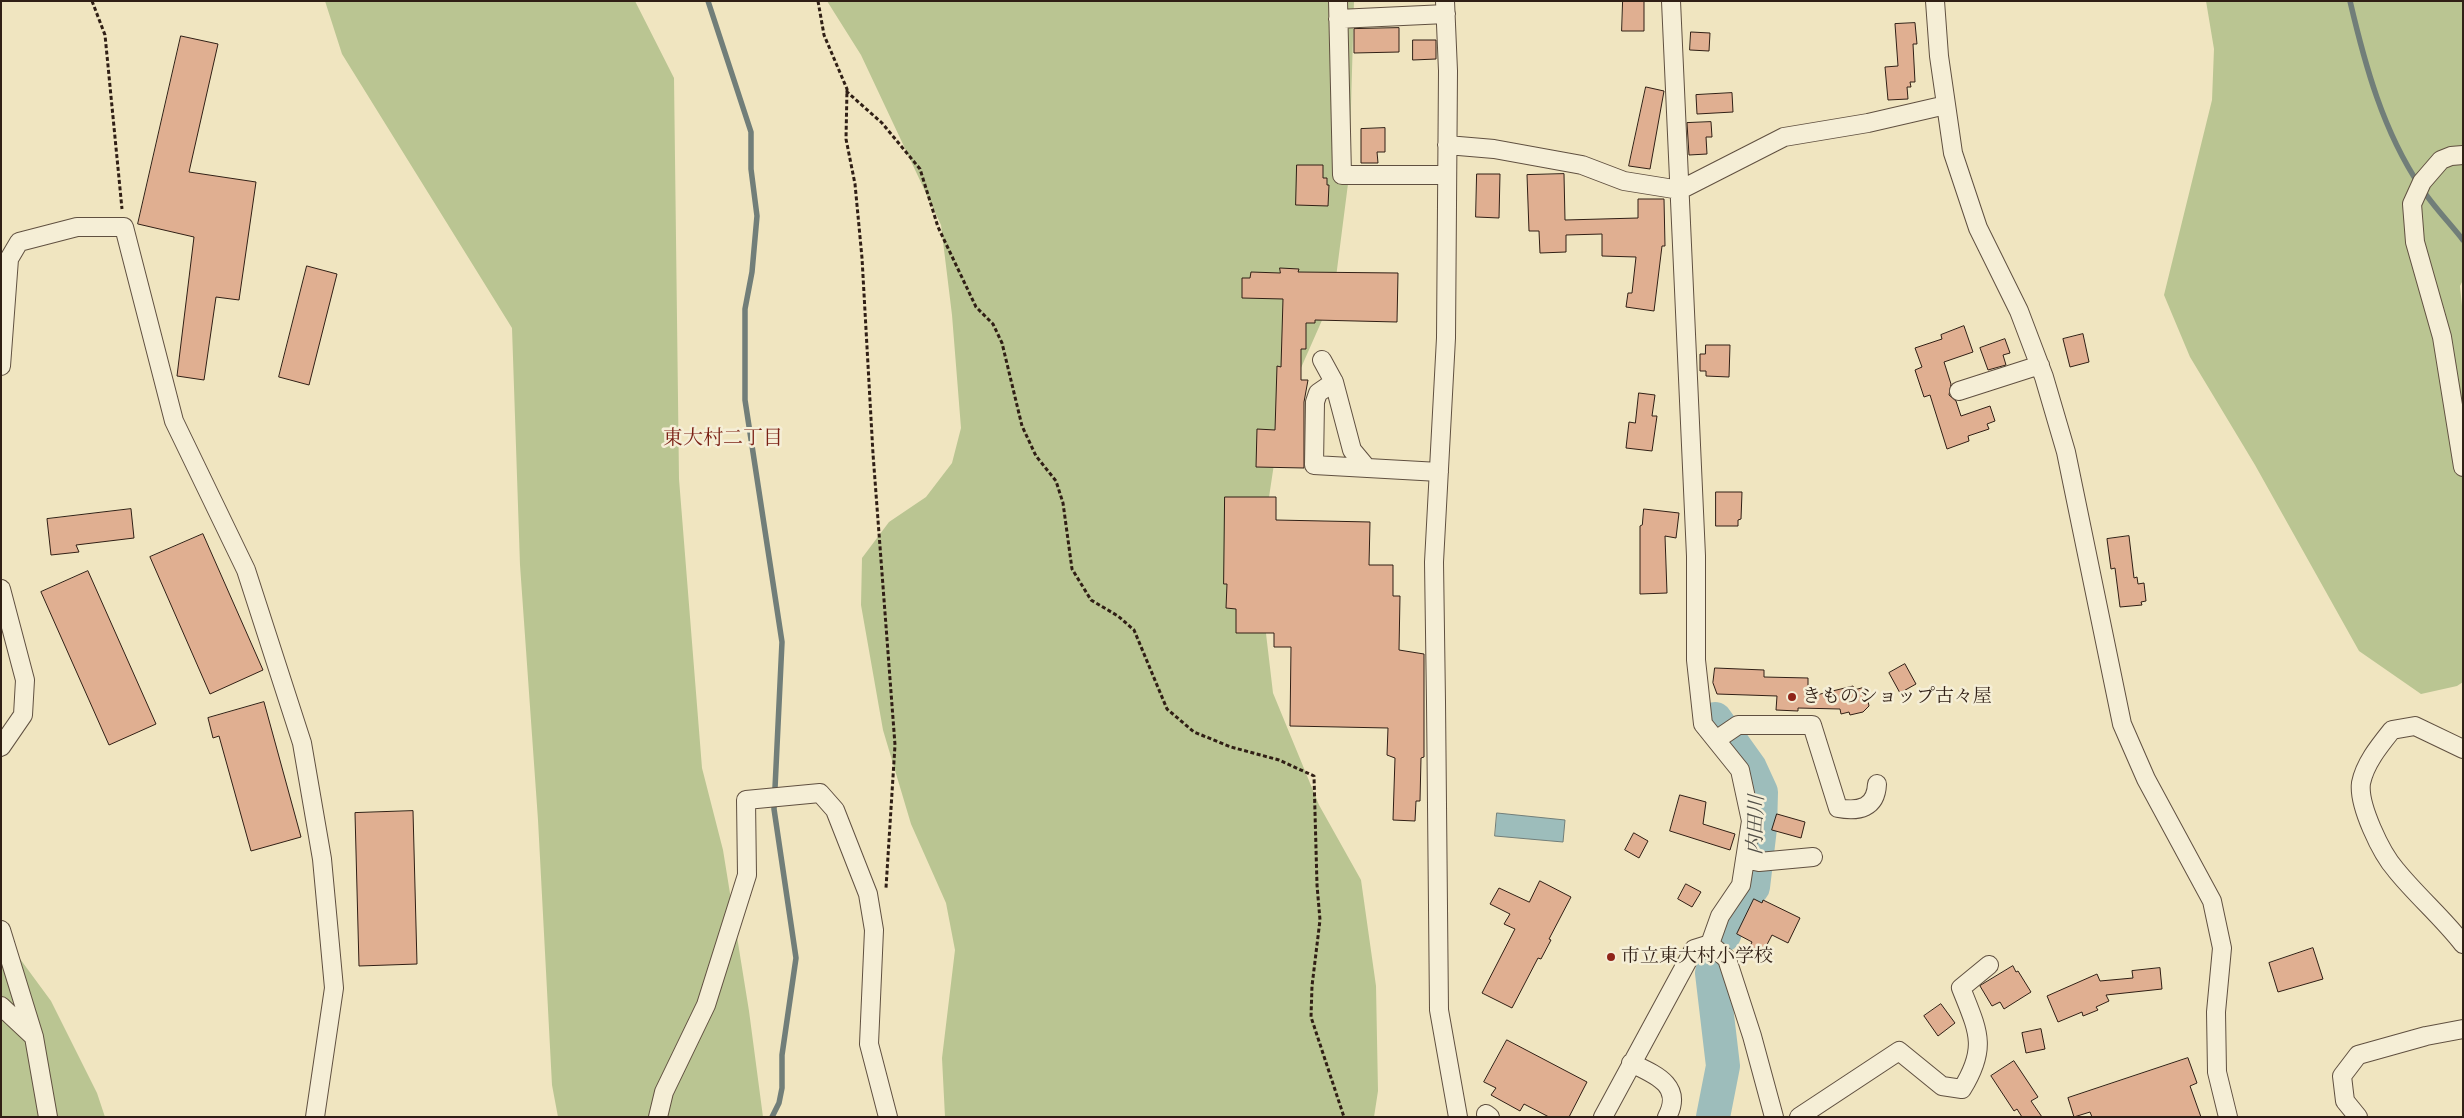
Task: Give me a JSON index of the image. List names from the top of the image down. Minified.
{"districts":["東大村二丁目"],"water":["内田川"],"places":["きものショップ古々屋","市立東大村小学校"]}
